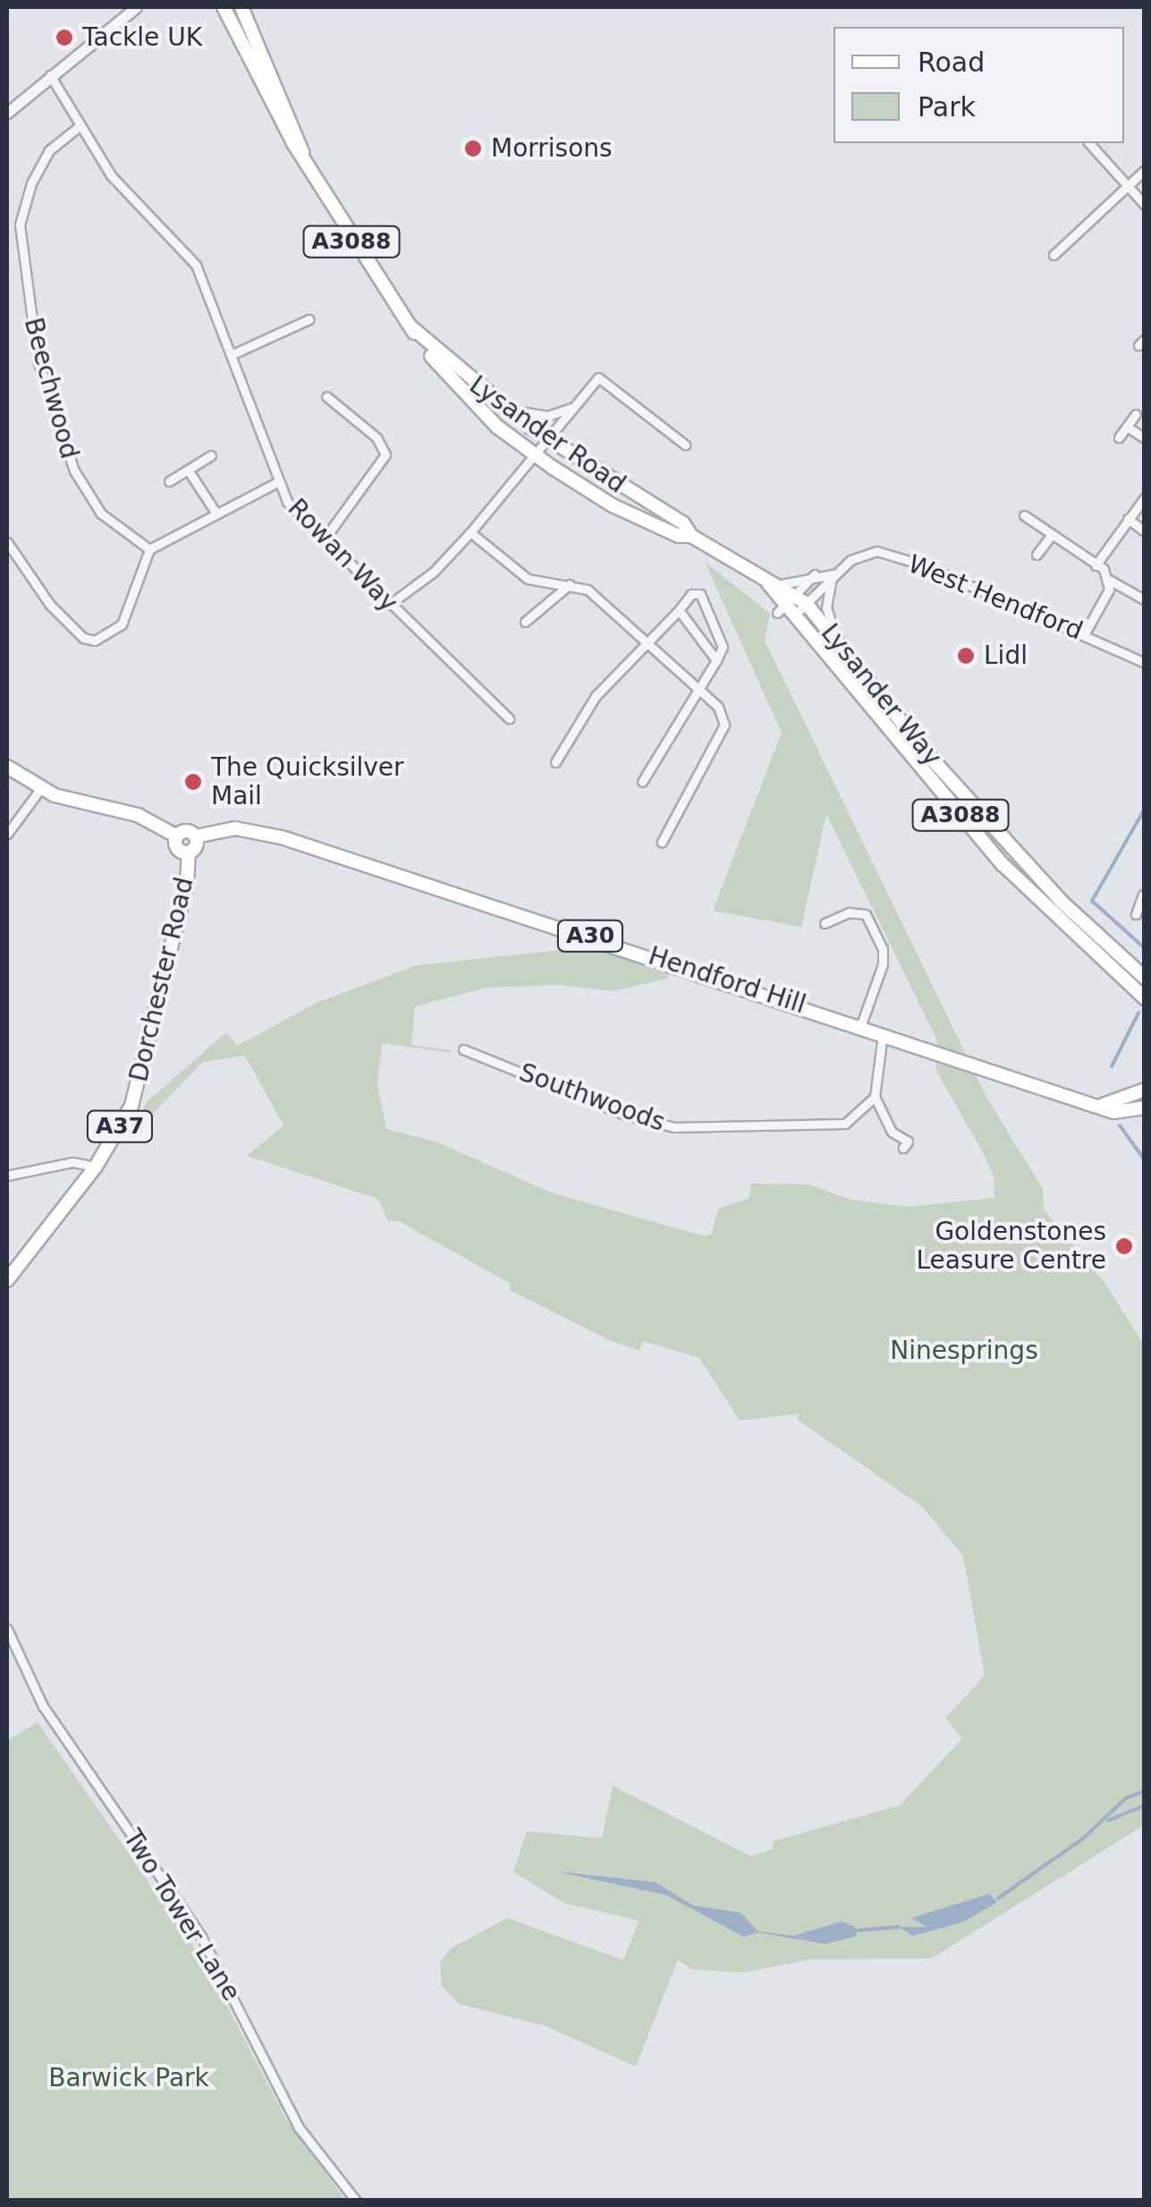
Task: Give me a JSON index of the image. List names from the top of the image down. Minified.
{"streets":{"main road":["A3088","Lysander Road","Lysander Way","A30","Dorchester Road","Hendford Hill","A37"],"street":["Beechwood","Rowan Way","West Hendford","Southwoods","Two Tower Lane"]},"crossings":[["Beechwood","Rowan Way"],["Lysander Road","West Hendford"],["Lysander Road","Lysander Way"],["West Hendford","Lysander Way"],["Dorchester Road","Hendford Hill"]],"parks":["Ninesprings","Barwick Park"],"places":["Tackle UK","Morrisons","Lidl","The Quicksilver Mail","Goldenstones Leasure Centre"],"legend":["Road","Park"]}
